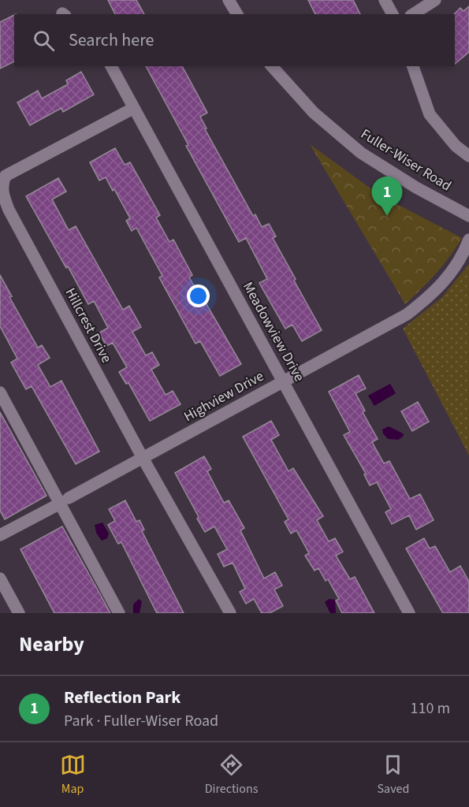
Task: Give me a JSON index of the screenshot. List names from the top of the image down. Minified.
{"streets":{"street":["Fuller-Wiser Road","Hillcrest Drive","Meadowview Drive","Highview Drive"]},"crossings":[["Hillcrest Drive","Meadowview Drive"],["Hillcrest Drive","Highview Drive"],["Meadowview Drive","Highview Drive"]],"page":{"search":"Search here","pins":"1","heading":"Nearby","list":[{"mark":"1","name":"Reflection Park","note":"Park · Fuller-Wiser Road","value":"110 m"}],"nav":["Map","Directions","Saved"]}}
